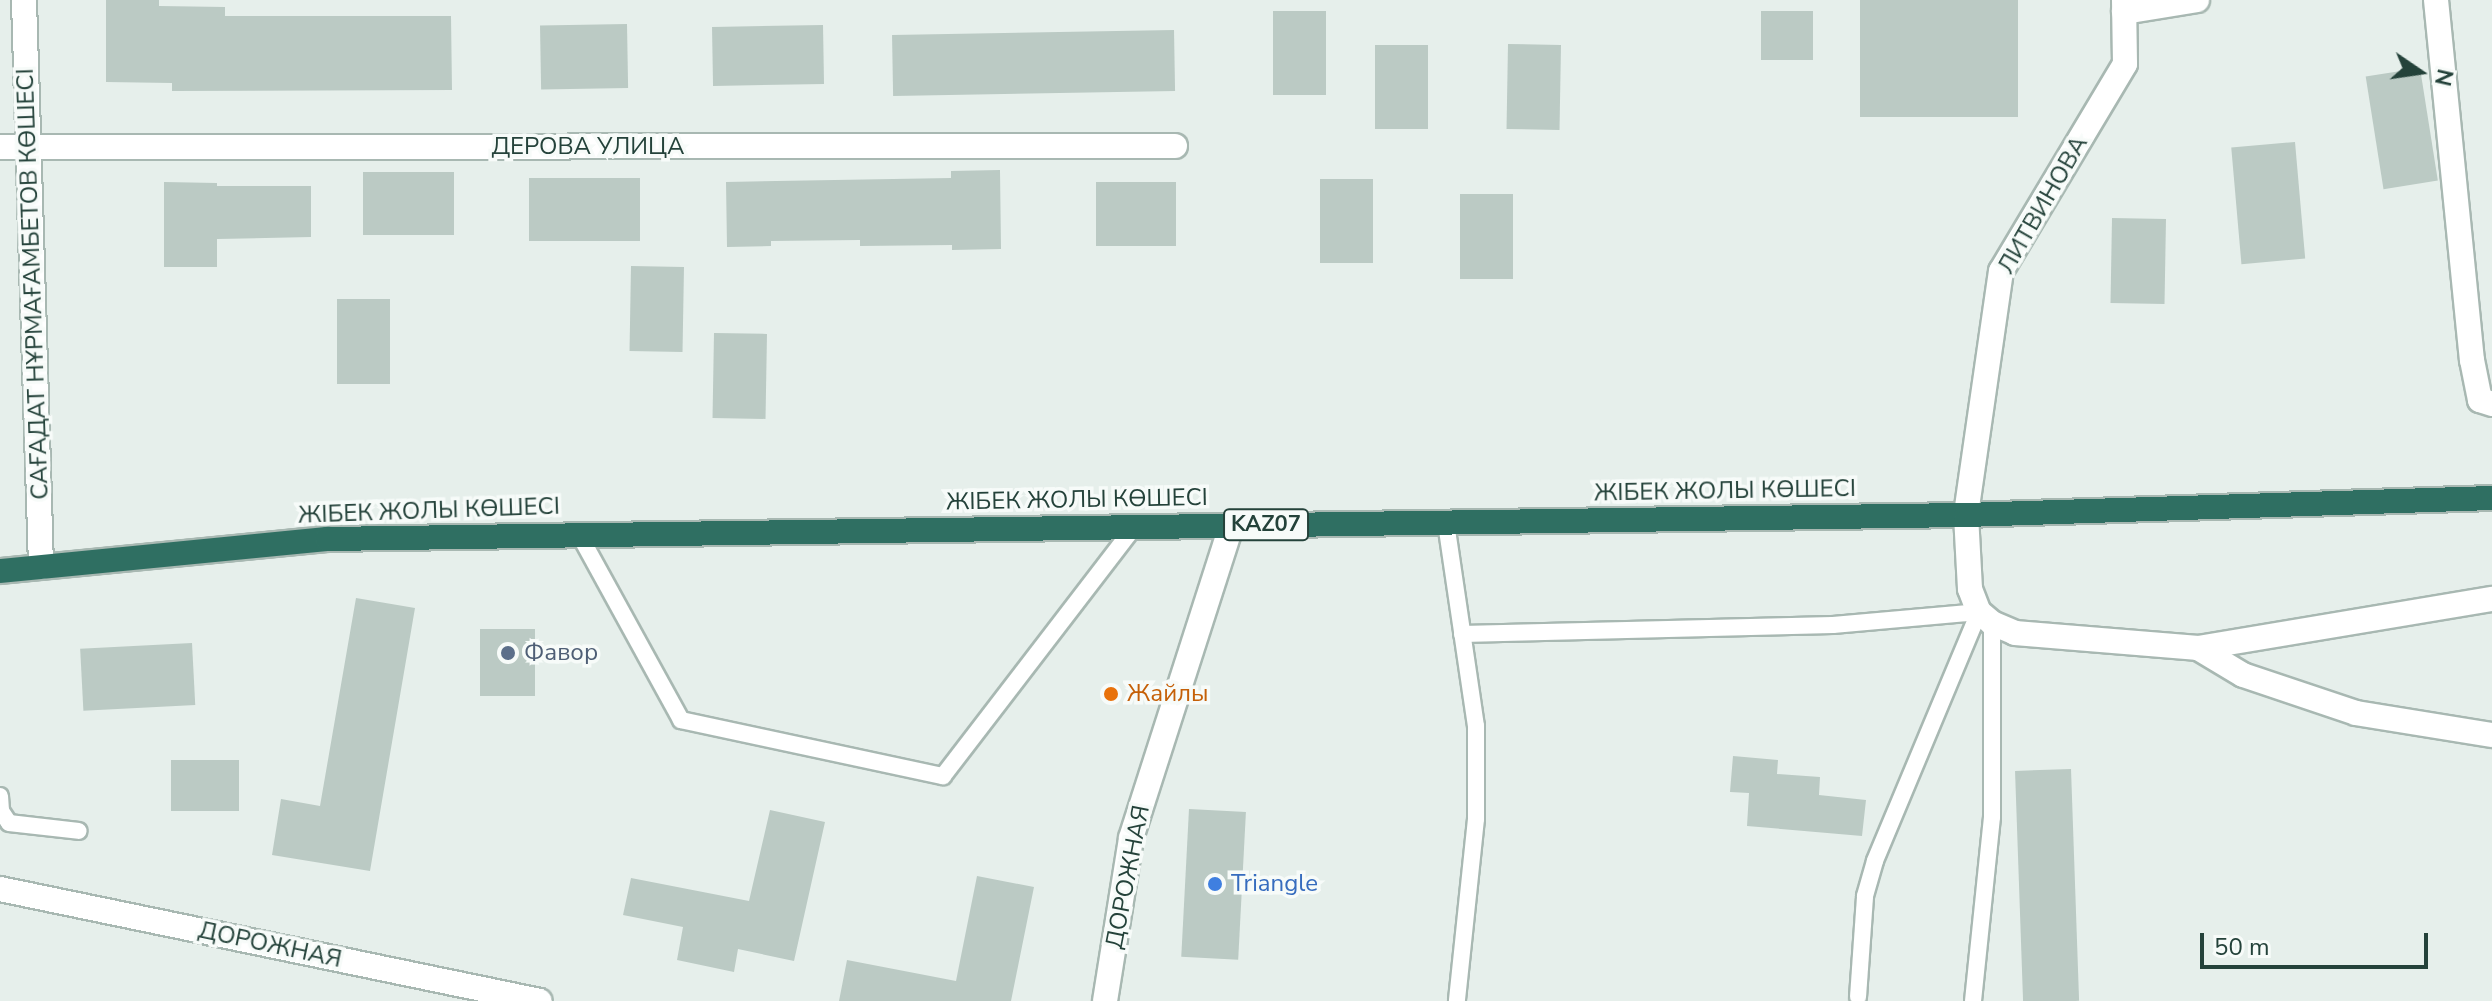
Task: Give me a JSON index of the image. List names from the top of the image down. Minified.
{"streets":{"highway":["ЖІБЕК ЖОЛЫ КӨШЕСІ","KAZ07"],"street":["ДЕРОВА УЛИЦА","ЛИТВИНОВА","САҒАДАТ НҰРМАҒАМБЕТОВ КӨШЕСІ","ДОРОЖНАЯ"]},"crossings":[["ДЕРОВА УЛИЦА","САҒАДАТ НҰРМАҒАМБЕТОВ КӨШЕСІ"],["ЛИТВИНОВА","ЖІБЕК ЖОЛЫ КӨШЕСІ"],["САҒАДАТ НҰРМАҒАМБЕТОВ КӨШЕСІ","ЖІБЕК ЖОЛЫ КӨШЕСІ"],["ЖІБЕК ЖОЛЫ КӨШЕСІ","ДОРОЖНАЯ"]],"places":["Фавор","Жайлы","Triangle"],"scale_bar":"50 m","north":"right"}
